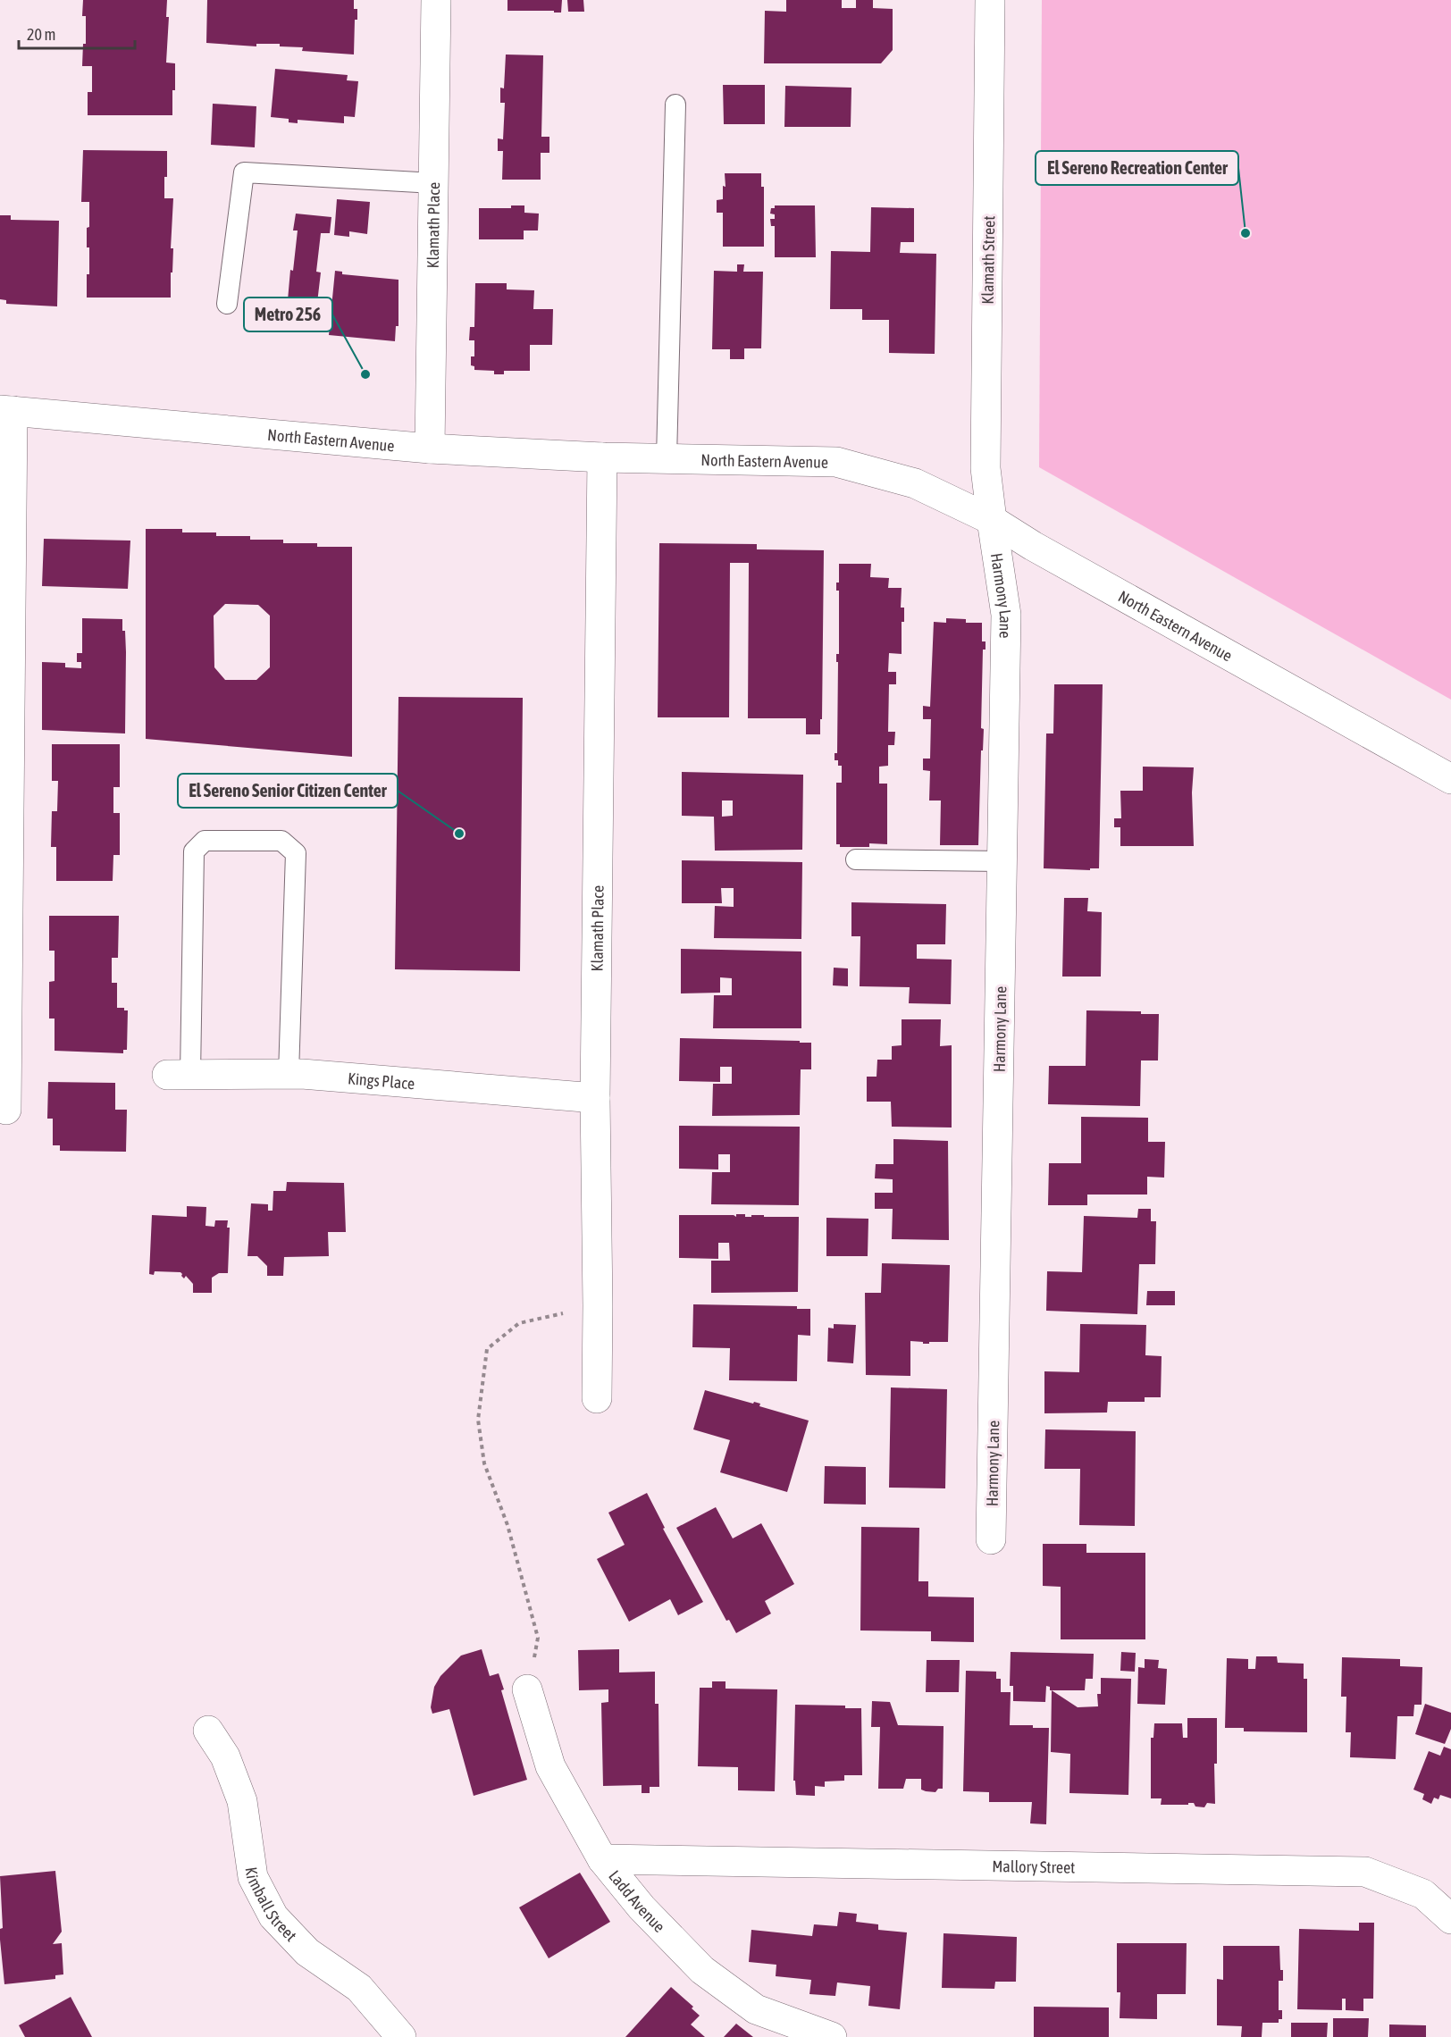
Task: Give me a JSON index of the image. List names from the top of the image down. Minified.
{"streets":{"street":["Klamath Place","Klamath Street","North Eastern Avenue","Harmony Lane","Kings Place","Mallory Street","Ladd Avenue","Kimball Street"]},"crossings":[["Klamath Place","North Eastern Avenue"],["Klamath Place","Kings Place"],["Klamath Street","North Eastern Avenue"],["Klamath Street","Harmony Lane"],["North Eastern Avenue","Harmony Lane"],["Mallory Street","Ladd Avenue"]],"places":["El Sereno Recreation Center","Metro 256","El Sereno Senior Citizen Center"],"scale_bar":"20 m"}
